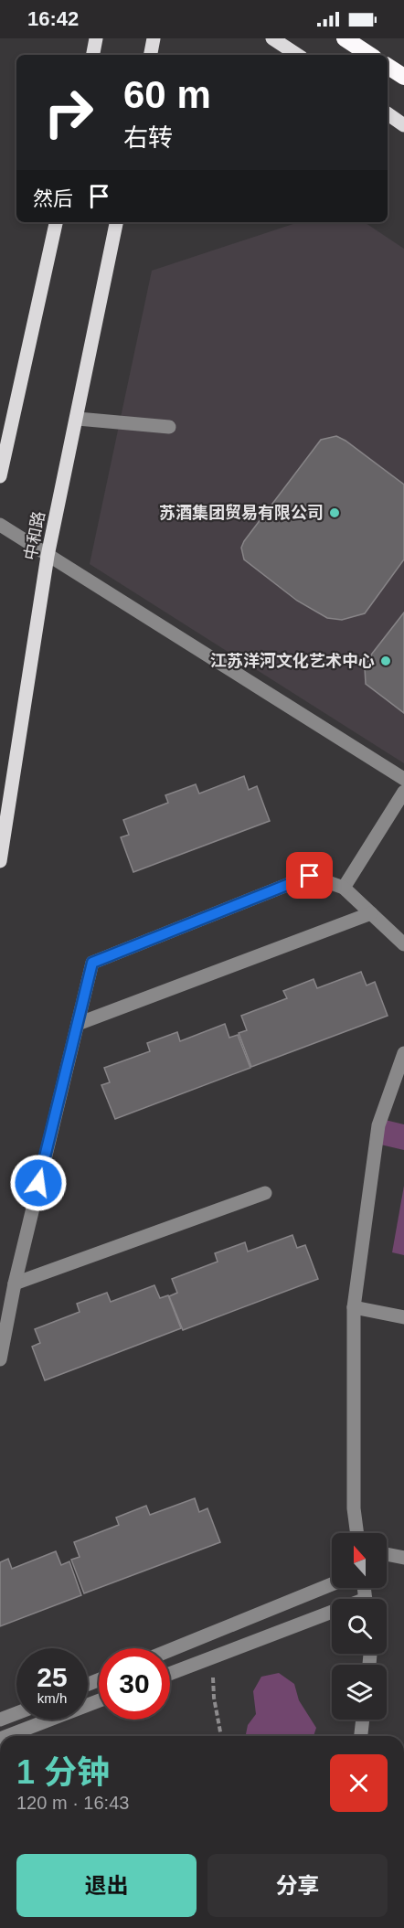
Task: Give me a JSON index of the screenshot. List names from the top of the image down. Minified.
{"streets":{"main road":["中和路"]},"places":["苏酒集团贸易有限公司","江苏洋河文化艺术中心"],"north":"top","page":{"status":"16:42","turn":["60 m","右转"],"then":"然后","speed":"25 km/h","limit":"30","heading":["1 分钟","120 m · 16:43"],"buttons":["退出","分享"]}}
